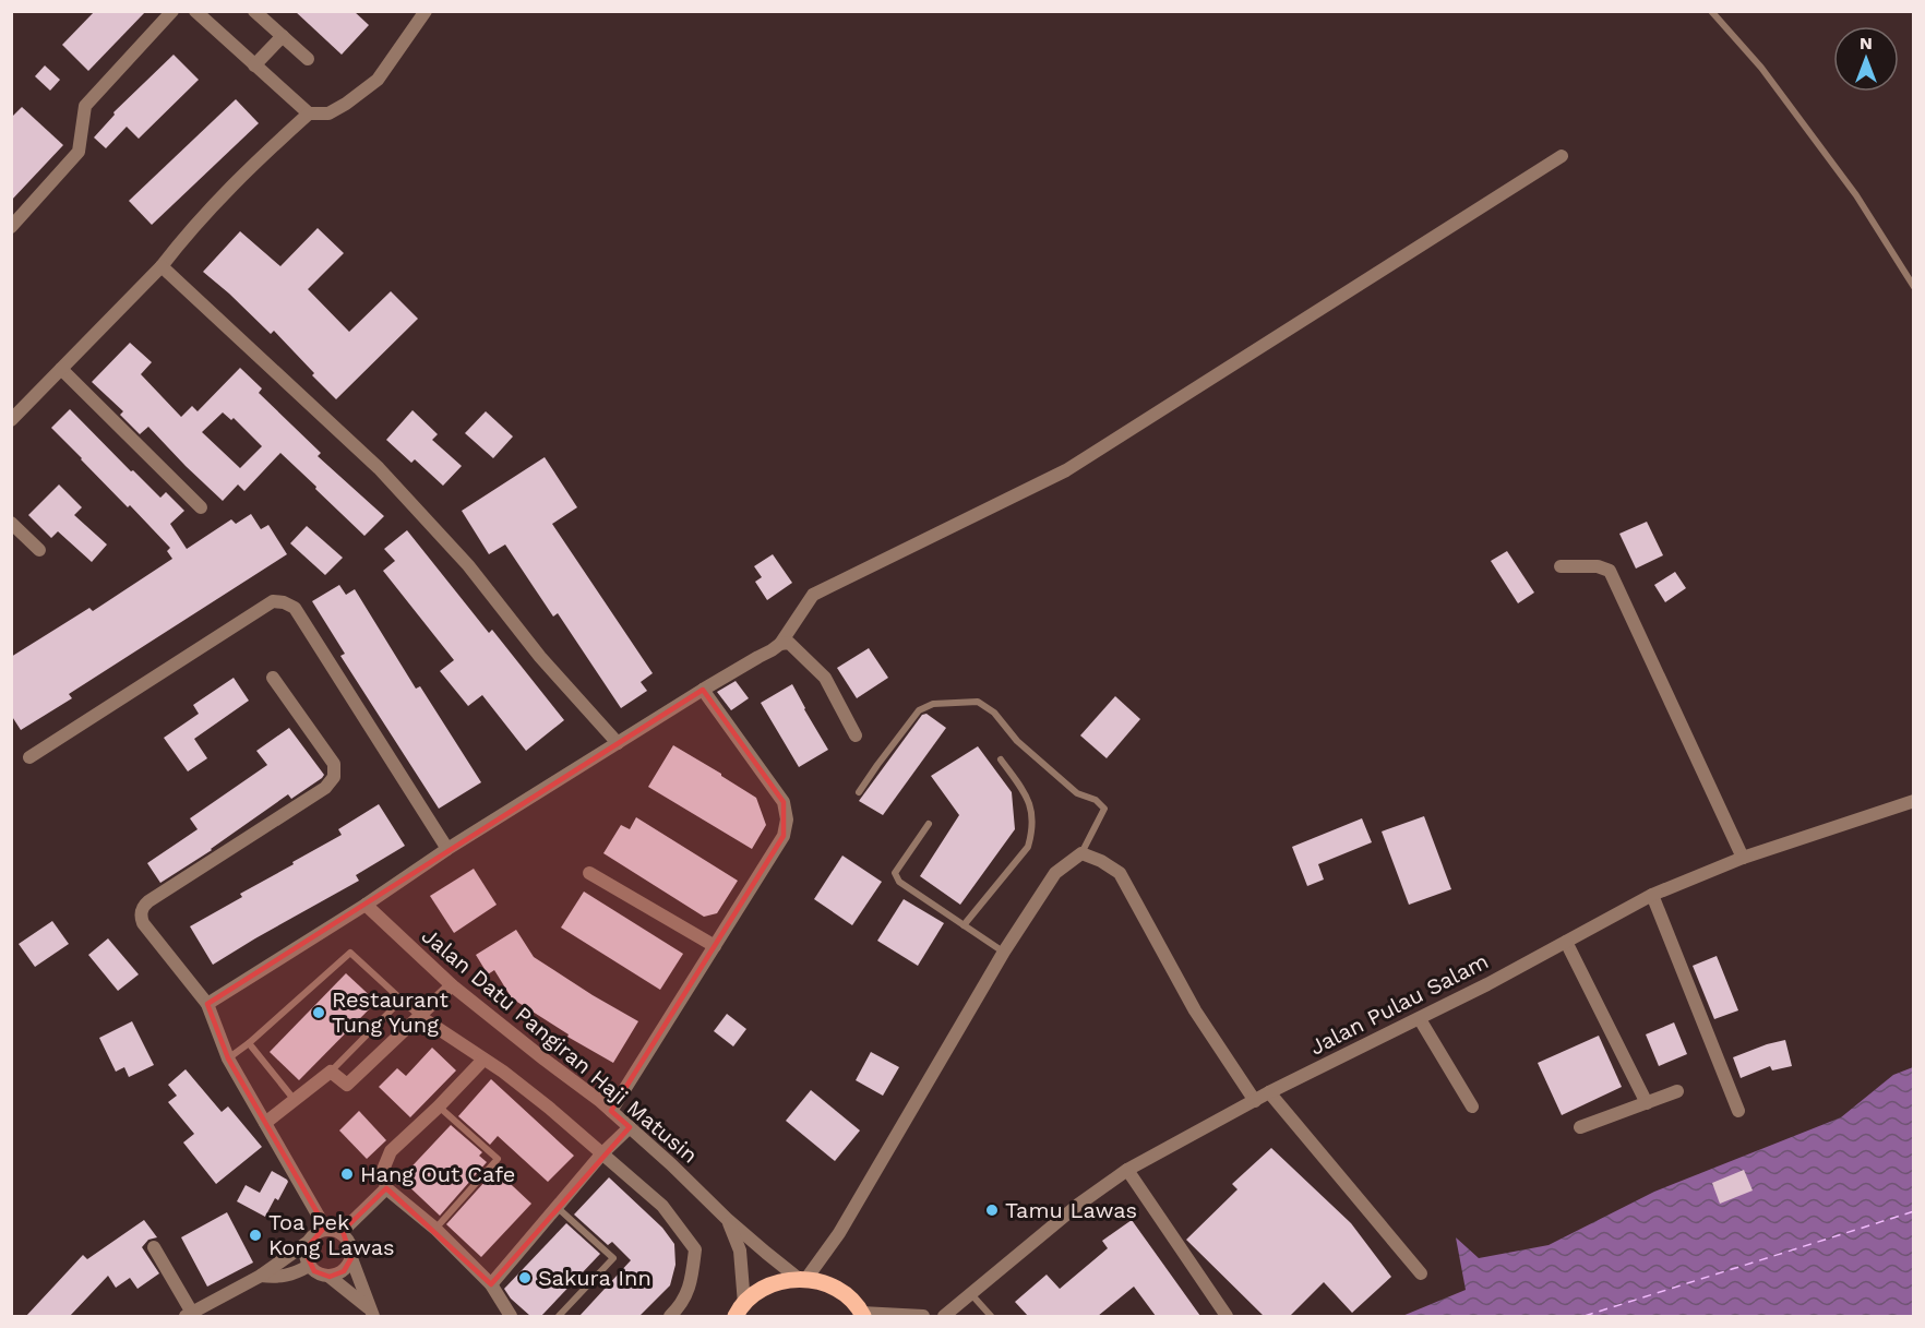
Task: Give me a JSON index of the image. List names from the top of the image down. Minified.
{"streets":{"street":["Jalan Pulau Salam","Jalan Datu Pangiran Haji Matusin"]},"places":["Restaurant Tung Yung","Hang Out Cafe","Tamu Lawas","Toa Pek Kong Lawas","Sakura Inn"],"north":"top"}
